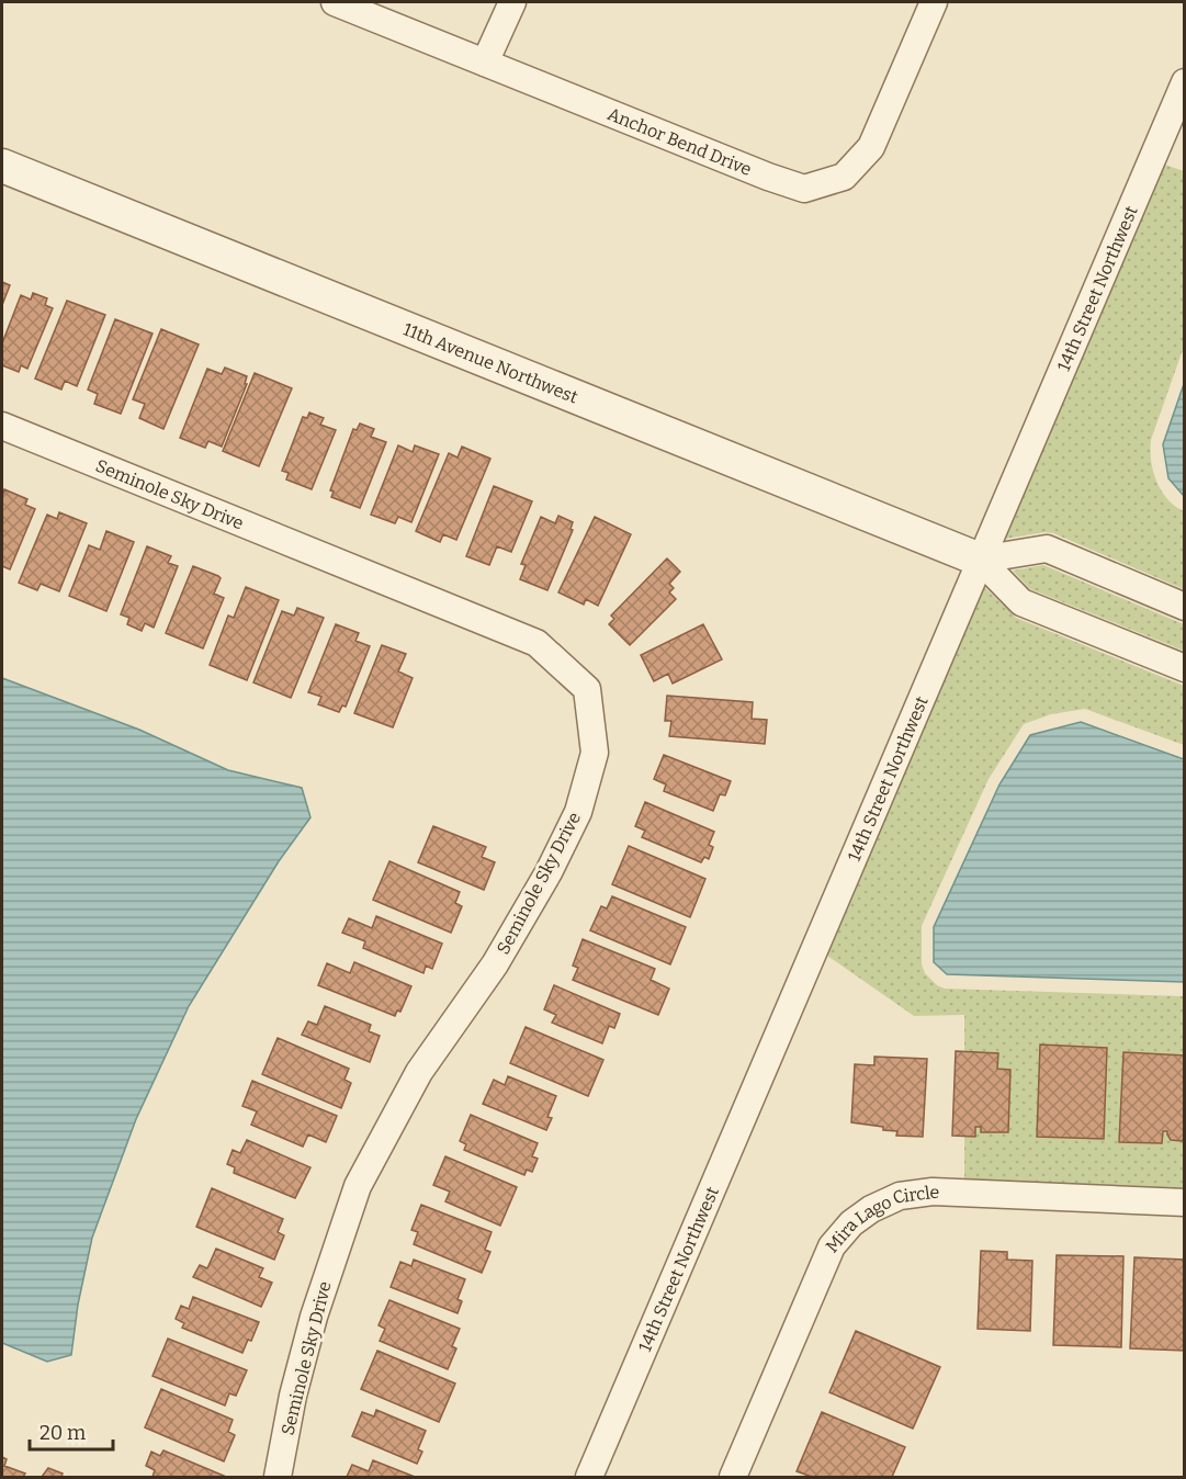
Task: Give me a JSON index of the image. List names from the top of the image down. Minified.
{"streets":{"street":["Anchor Bend Drive","14th Street Northwest","11th Avenue Northwest","Seminole Sky Drive","Mira Lago Circle"]},"crossings":[["14th Street Northwest","11th Avenue Northwest"]],"scale_bar":"20 m"}
